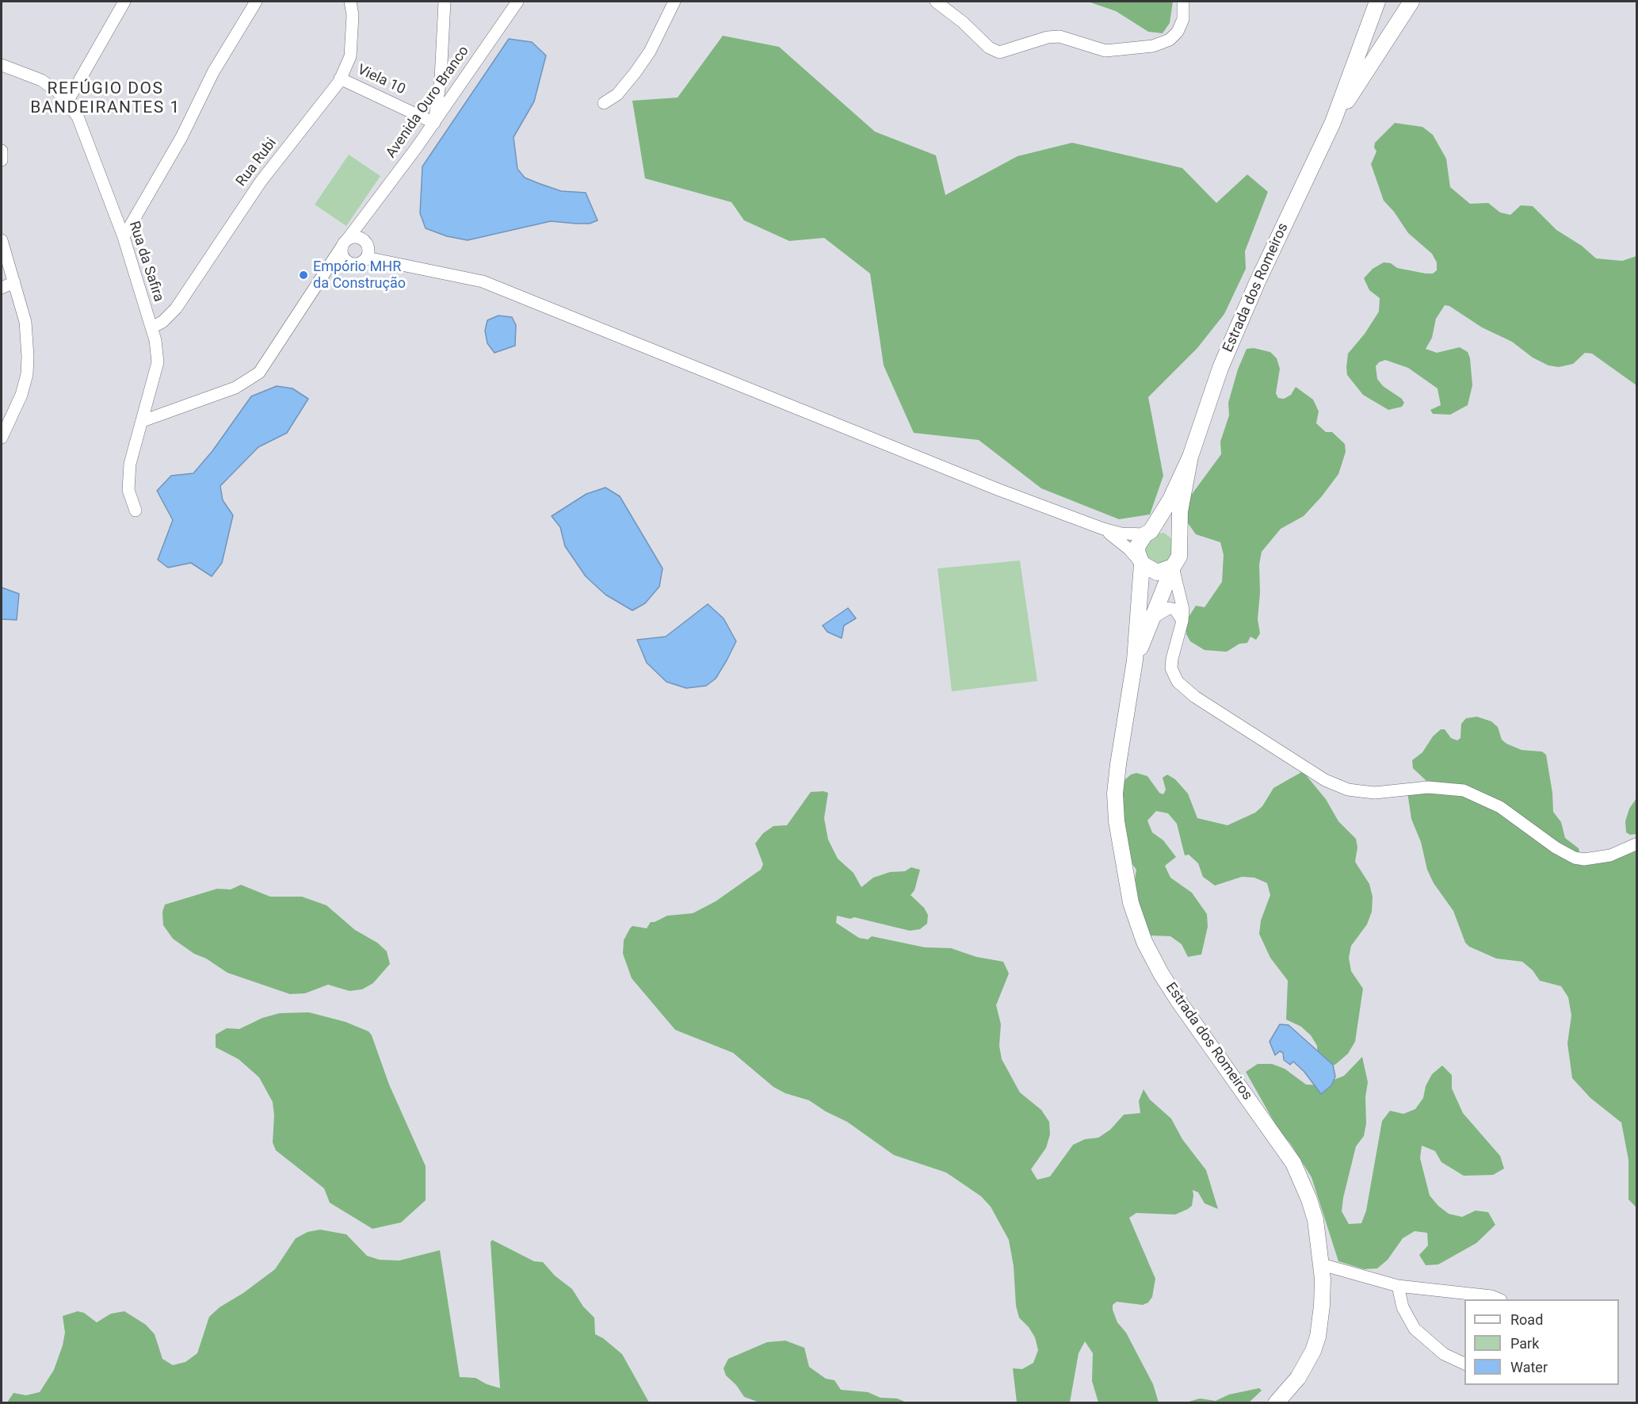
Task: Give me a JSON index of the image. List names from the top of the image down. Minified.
{"streets":{"main road":["Estrada dos Romeiros"],"street":["Viela 10","Avenida Ouro Branco","Rua Rubi","Rua da Safira"]},"crossings":[["Viela 10","Avenida Ouro Branco"],["Viela 10","Rua Rubi"],["Avenida Ouro Branco","Rua da Safira"],["Rua Rubi","Rua da Safira"]],"districts":["REFÚGIO DOS BANDEIRANTES 1"],"places":["Empório MHR da Construção"],"legend":["Road","Park","Water"]}
